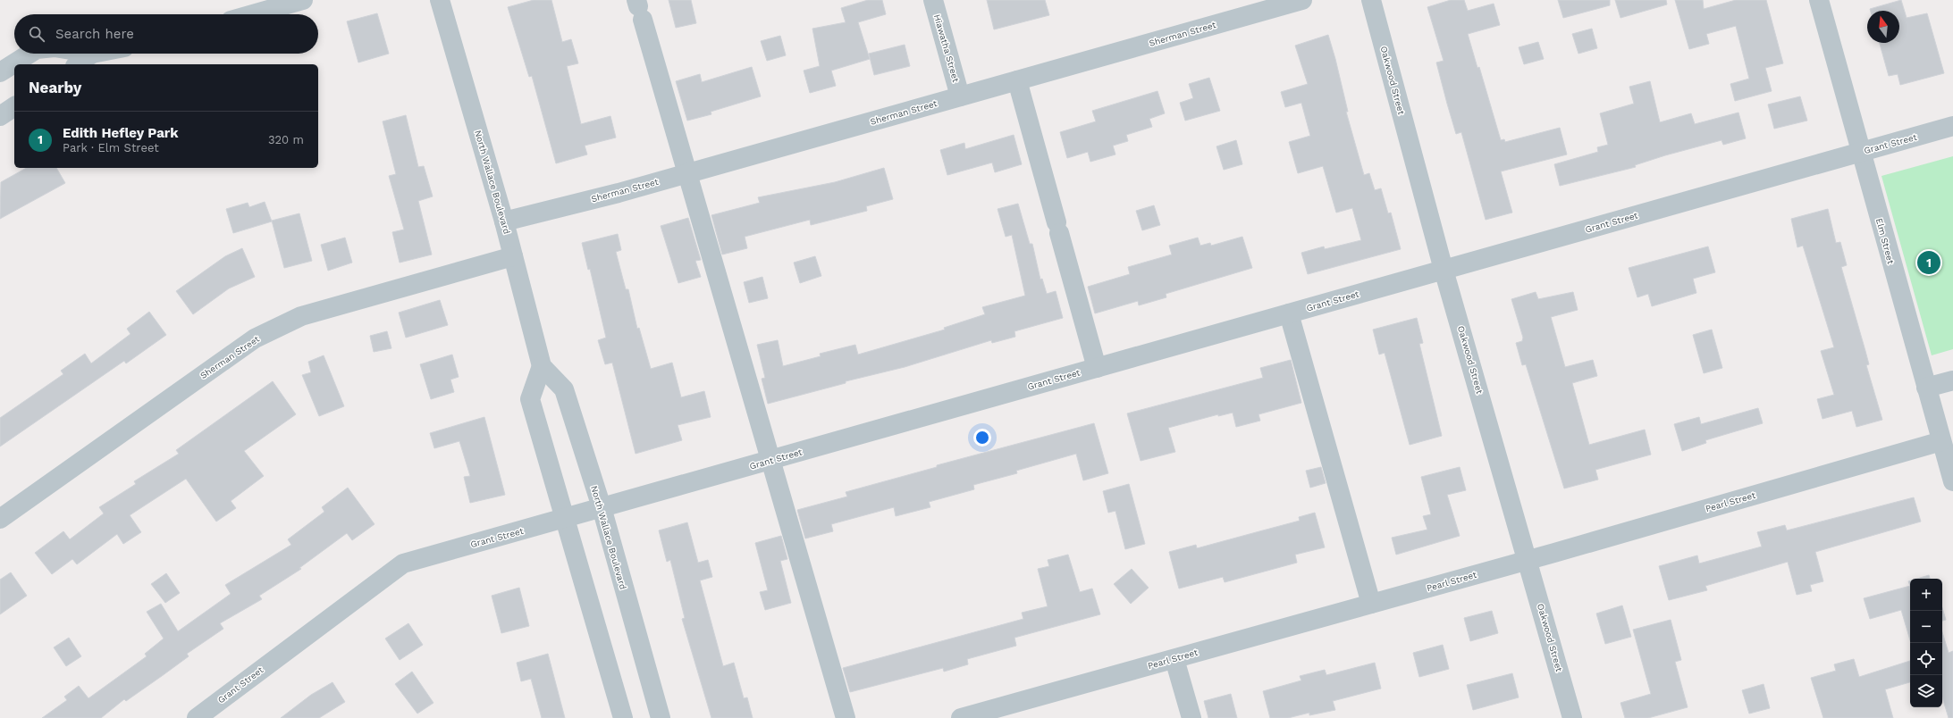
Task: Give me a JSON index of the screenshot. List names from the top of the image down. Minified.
{"streets":{"street":["Sherman Street","Hiawatha Street","Oakwood Street","Grant Street","North Wallace Boulevard","Elm Street","Pearl Street"]},"crossings":[["Sherman Street","Hiawatha Street"],["Sherman Street","North Wallace Boulevard"],["Oakwood Street","Grant Street"],["Oakwood Street","Pearl Street"],["Grant Street","North Wallace Boulevard"],["Grant Street","Elm Street"],["Elm Street","Pearl Street"]],"north":"top","page":{"search":"Search here","heading":"Nearby","list":[{"mark":"1","name":"Edith Hefley Park","note":"Park · Elm Street","value":"320 m"}],"pins":"1","map_buttons":["+","−"]}}
